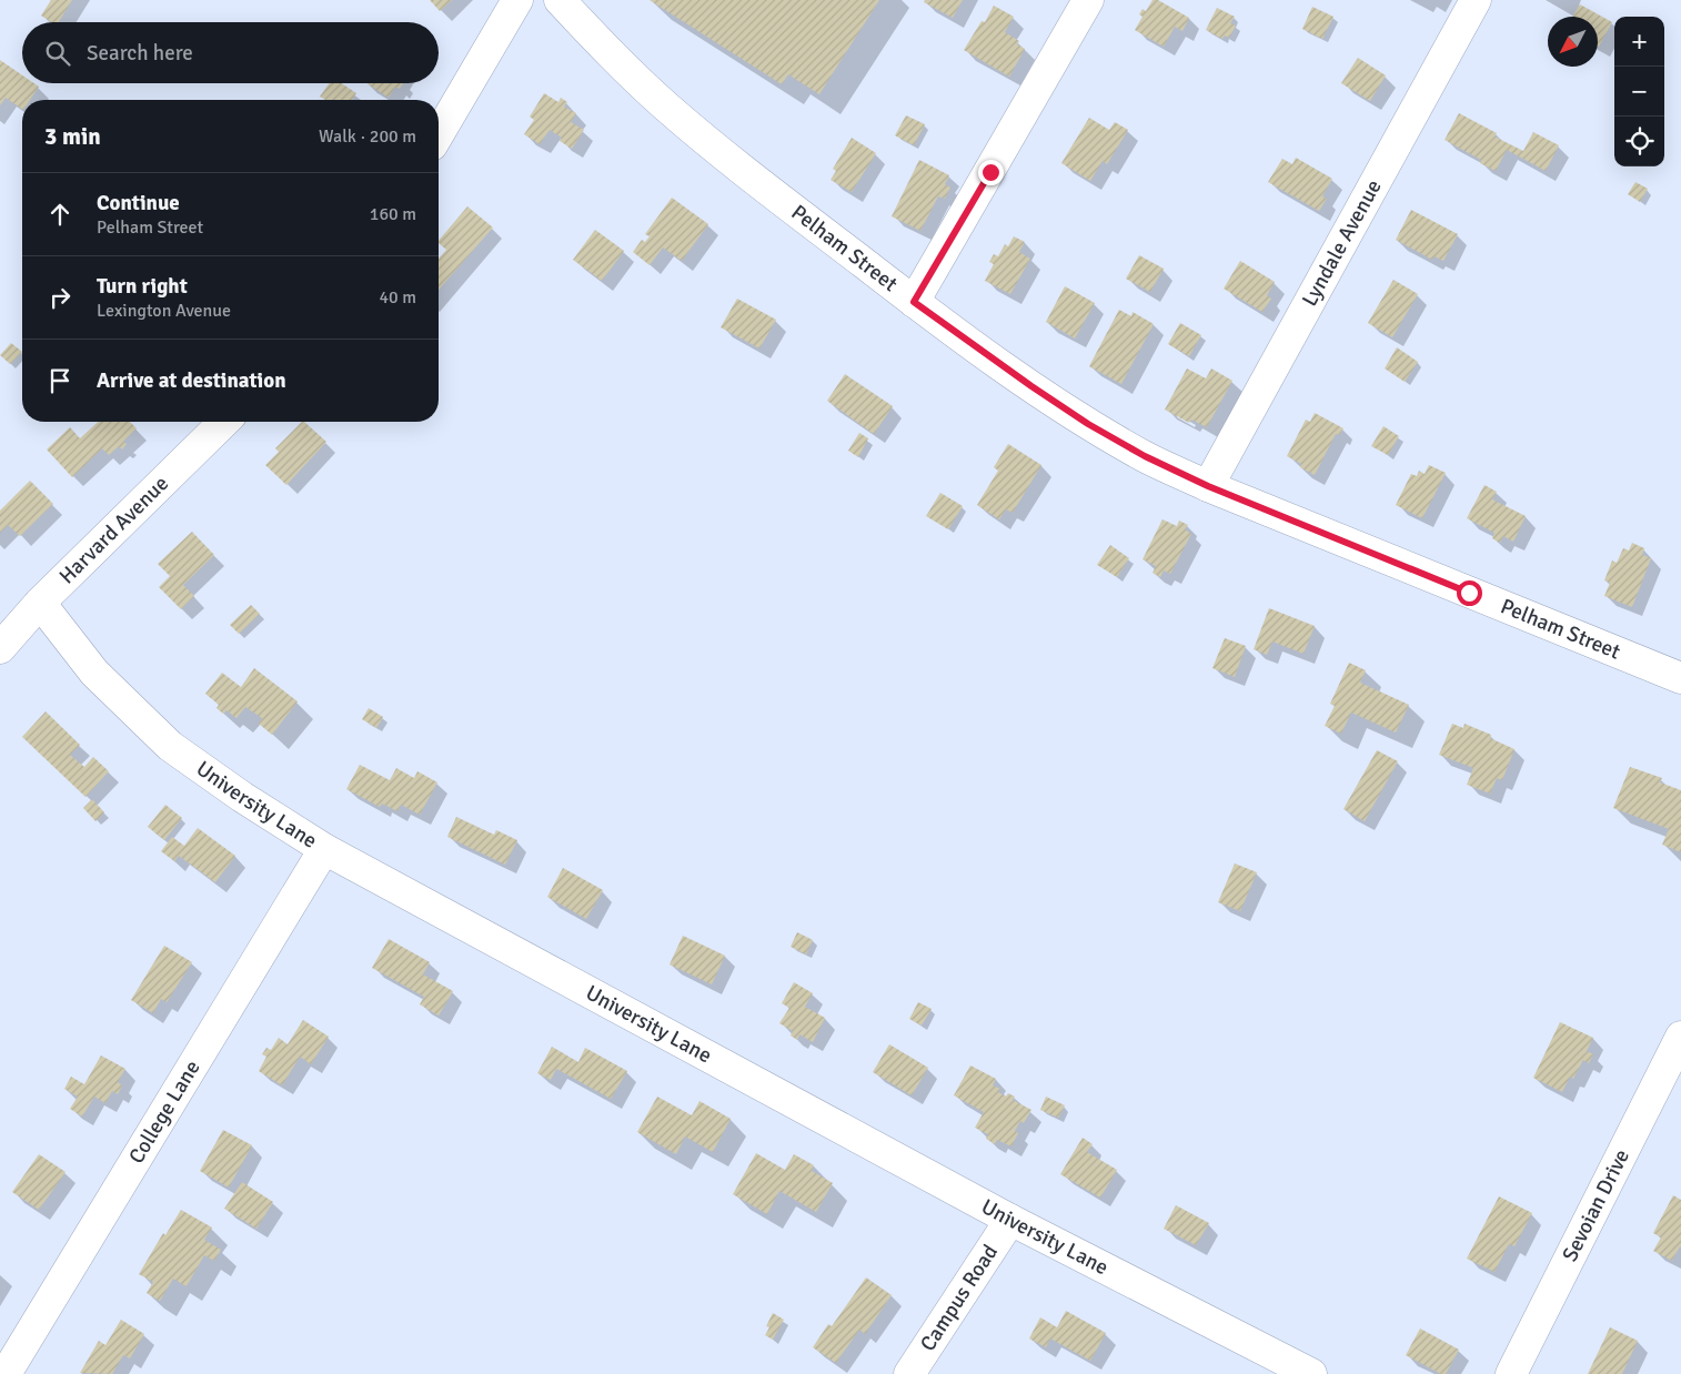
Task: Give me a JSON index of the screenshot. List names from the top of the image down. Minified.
{"streets":{"street":["Lyndale Avenue","Pelham Street","Harvard Avenue","University Lane","College Lane","Sevoian Drive","Campus Road"]},"crossings":[["Lyndale Avenue","Pelham Street"],["Harvard Avenue","University Lane"],["University Lane","College Lane"],["University Lane","Campus Road"]],"north":"bottom left","page":{"map_buttons":["+","−"],"search":"Search here","heading":["3 min","Walk · 200 m"],"list":[["Continue","Pelham Street","160 m"],["Turn right","Lexington Avenue","40 m"],"Arrive at destination"]}}
